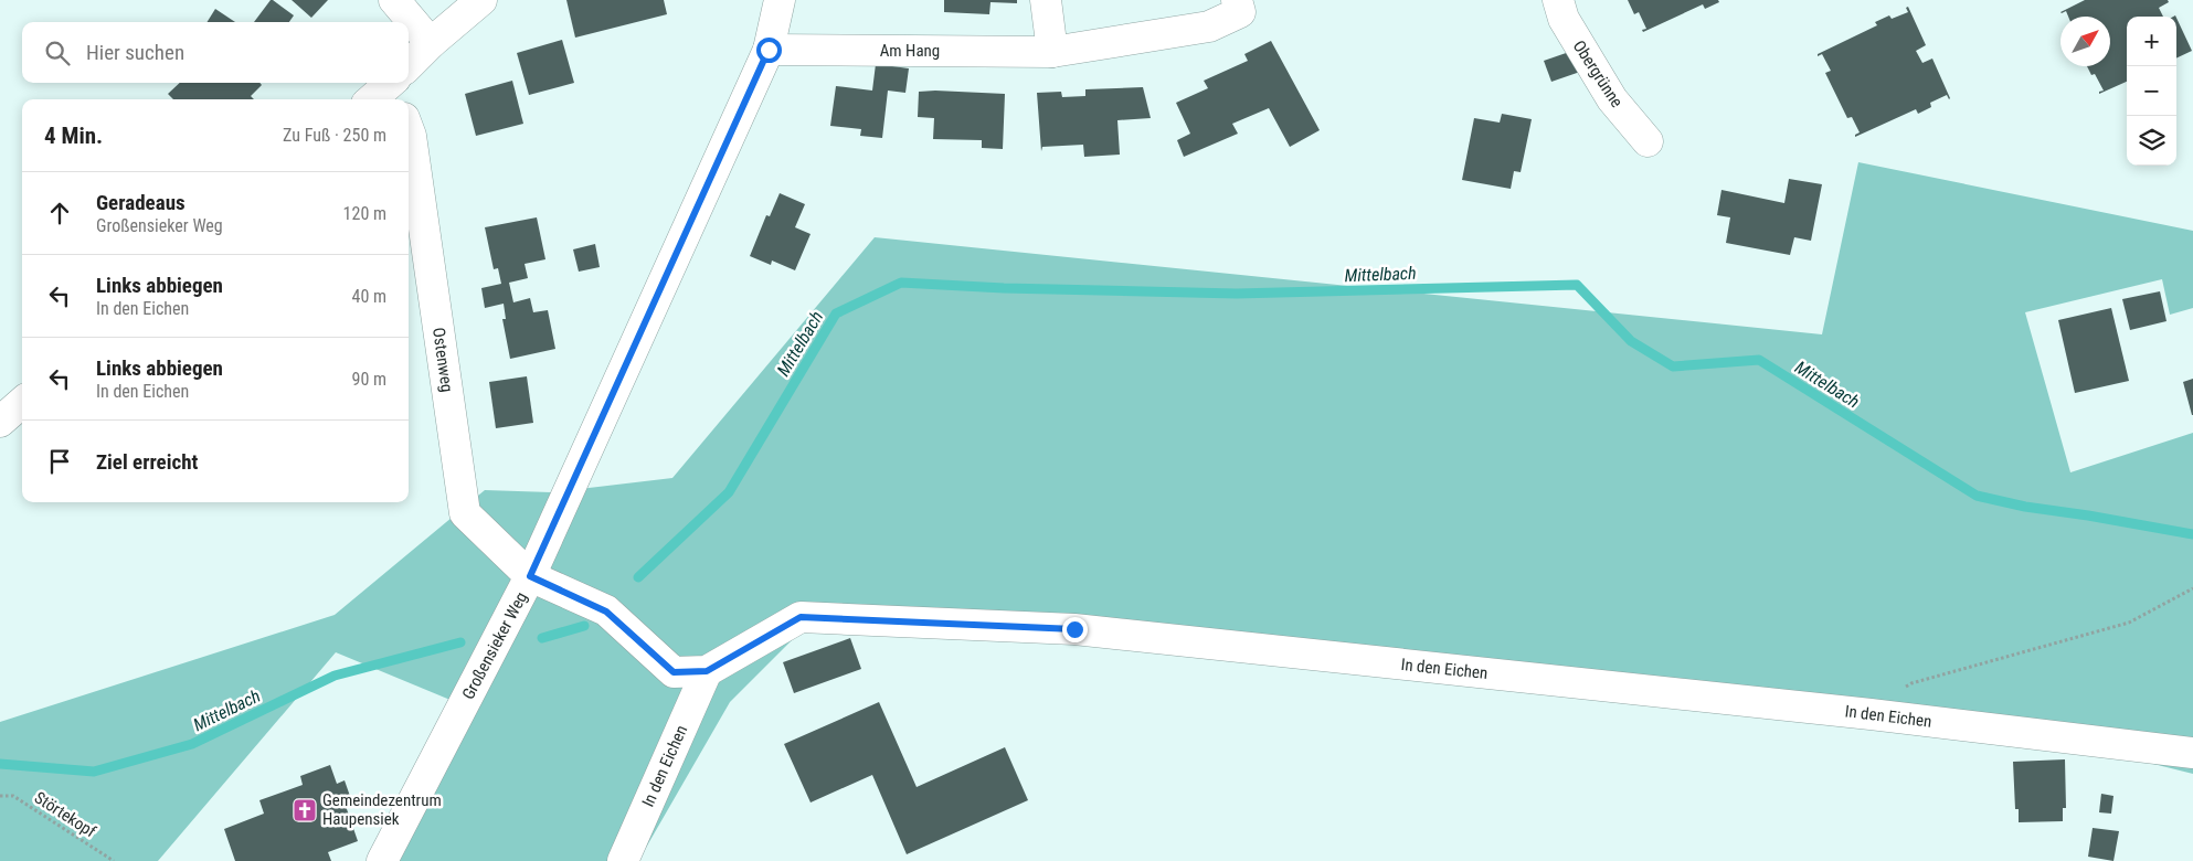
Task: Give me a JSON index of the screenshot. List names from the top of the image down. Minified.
{"streets":{"street":["Am Hang","Obergrünne","Ostenweg","Großensieker Weg","In den Eichen"],"path":["Störtekopf"]},"crossings":[["Am Hang","Großensieker Weg"],["Ostenweg","Großensieker Weg"],["Ostenweg","In den Eichen"],["Großensieker Weg","In den Eichen"]],"water":["Mittelbach"],"places":{"church":["Gemeindezentrum Haupensiek"]},"north":"top right","page":{"map_buttons":["+","−"],"search":"Hier suchen","heading":["4 Min.","Zu Fuß · 250 m"],"list":[["Geradeaus","Großensieker Weg","120 m"],["Links abbiegen","In den Eichen","40 m"],["Links abbiegen","In den Eichen","90 m"],"Ziel erreicht"]}}
